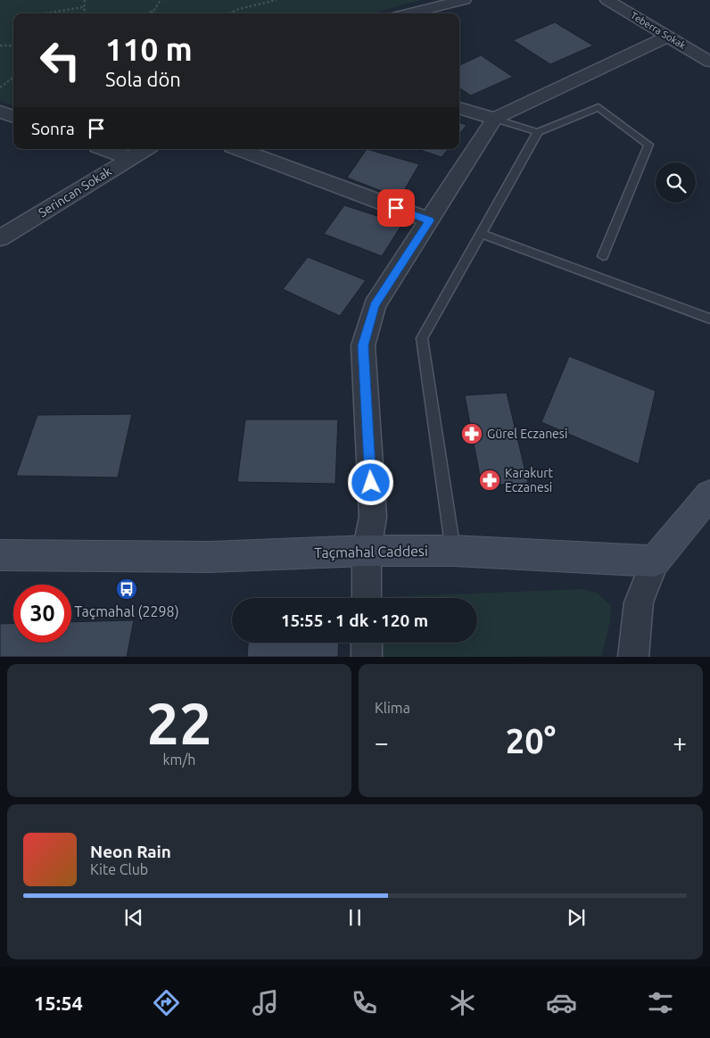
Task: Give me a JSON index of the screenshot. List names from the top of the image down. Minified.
{"streets":{"street":["Teberra Sokak","Serincan Sokak","Taçmahal Caddesi"]},"places":{"pharmacy":["Gürel Eczanesi","Karakurt Eczanesi"],"bus stop":["Taçmahal (2298)"]},"page":{"turn":["110 m","Sola dön"],"then":"Sonra","limit":"30","trip":"15:55 · 1 dk · 120 m","tile":[["22","km/h"],"Klima"],"heat":["−","20°","+"],"song":["Neon Rain","Kite Club"],"tabs":"15:54"}}
